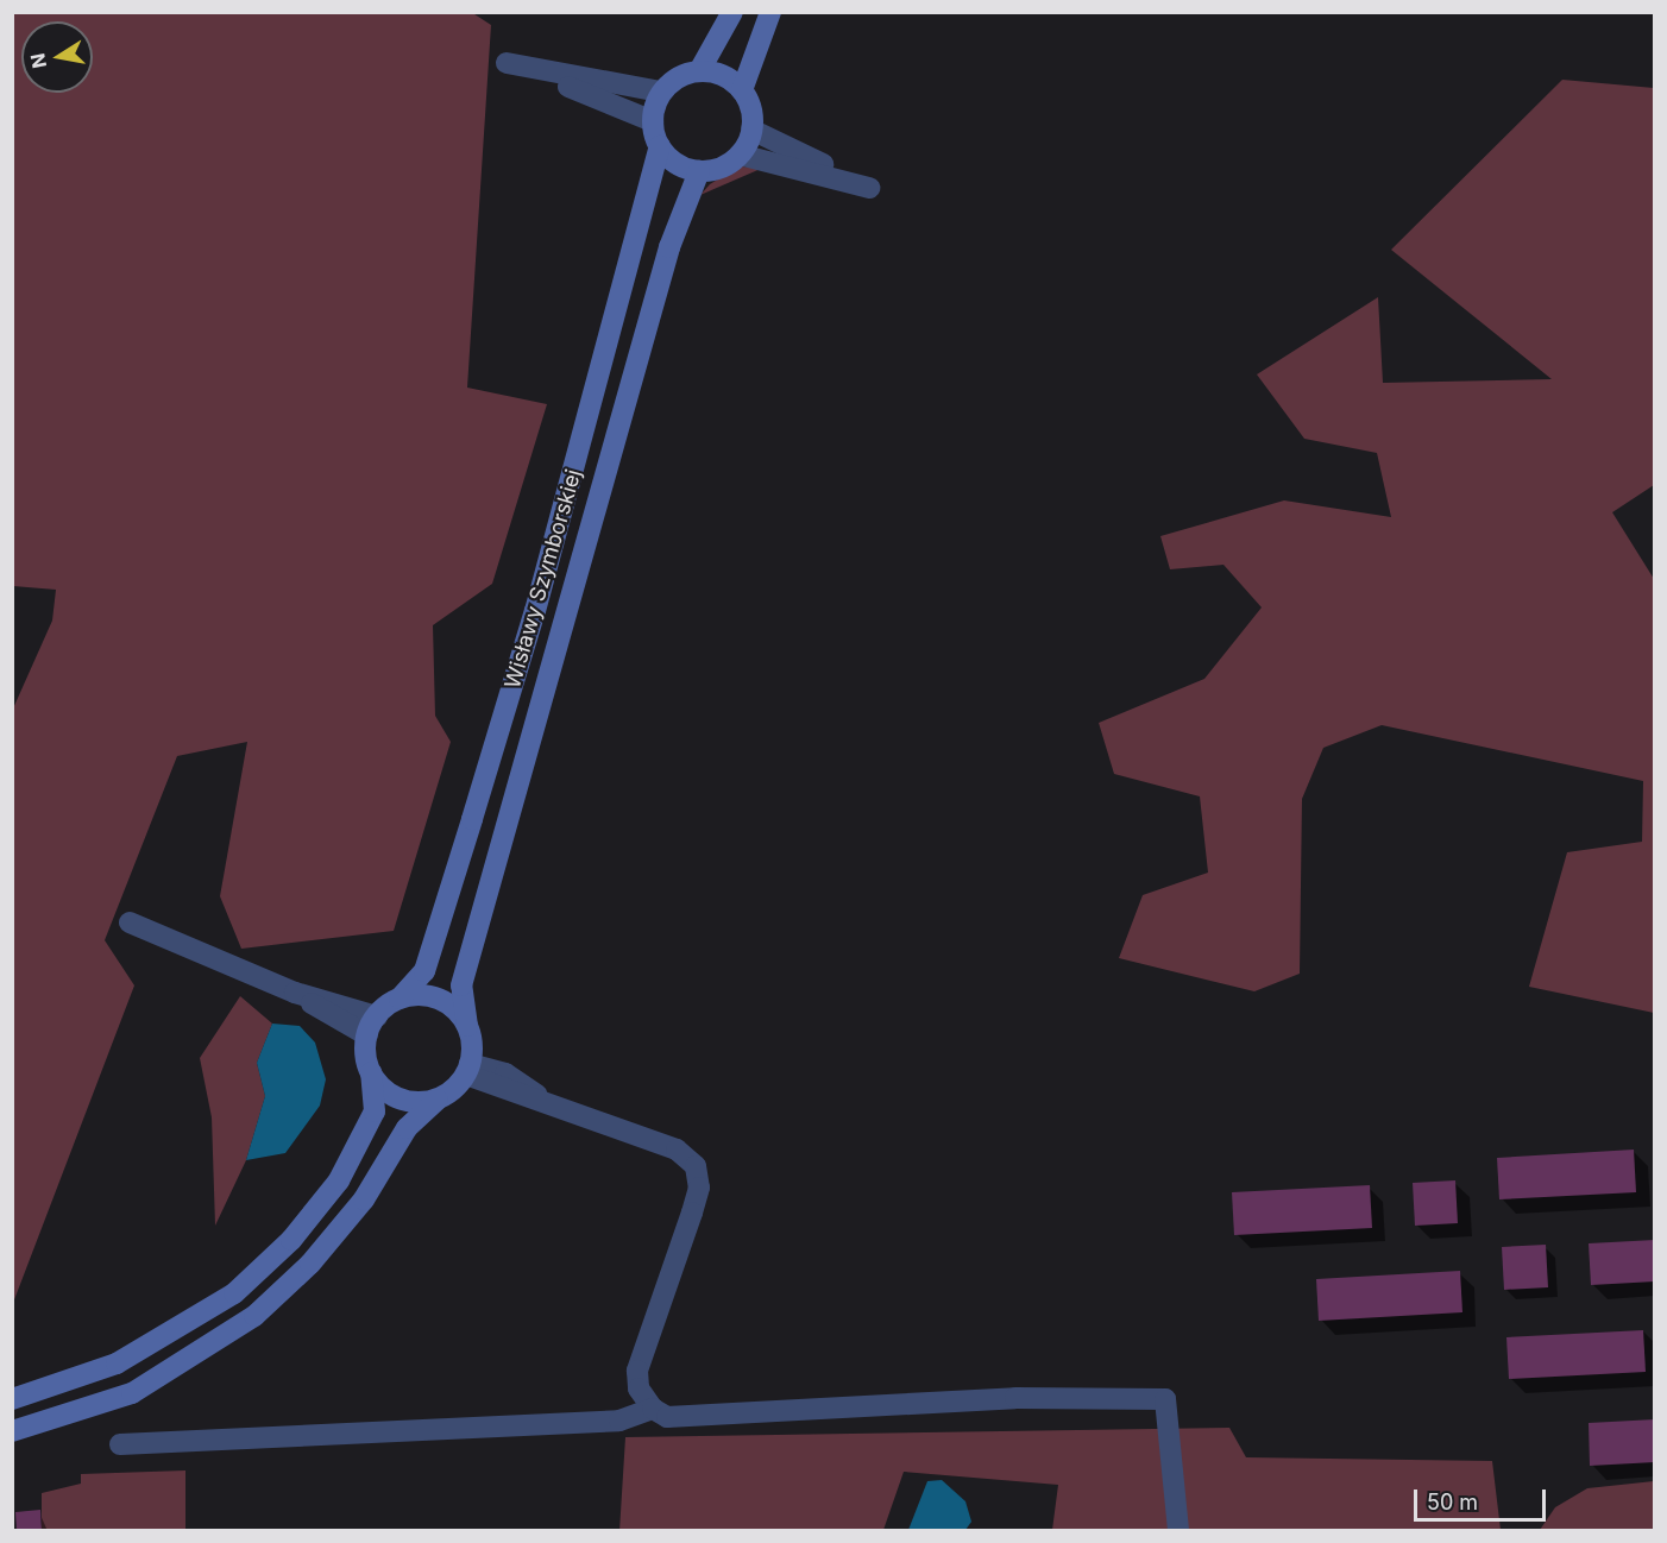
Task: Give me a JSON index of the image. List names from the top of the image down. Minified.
{"streets":{"main road":["Wisławy Szymborskiej"]},"scale_bar":"50 m","north":"left"}
